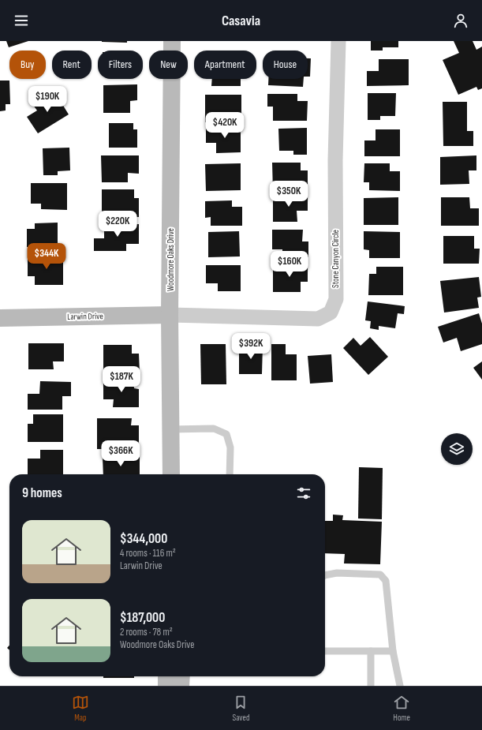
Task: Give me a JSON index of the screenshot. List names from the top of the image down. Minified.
{"streets":{"street":["Stone Canyon Circle","Woodmore Oaks Drive","Larwin Drive"]},"crossings":[["Stone Canyon Circle","Woodmore Oaks Drive"],["Stone Canyon Circle","Larwin Drive"],["Woodmore Oaks Drive","Larwin Drive"]],"page":{"header":"Casavia","chip":["Buy","Rent","Filters","New","Apartment","House"],"price":["$190K","$420K","$350K","$220K","$344K","$160K","$392K","$187K","$366K"],"heading":"9 homes","list":[{"name":"$344,000","note":"4 rooms · 116 m² · Larwin Drive"},{"name":"$187,000","note":"2 rooms · 78 m² · Woodmore Oaks Drive"}],"tabs":["Map","Saved","Home"]}}
